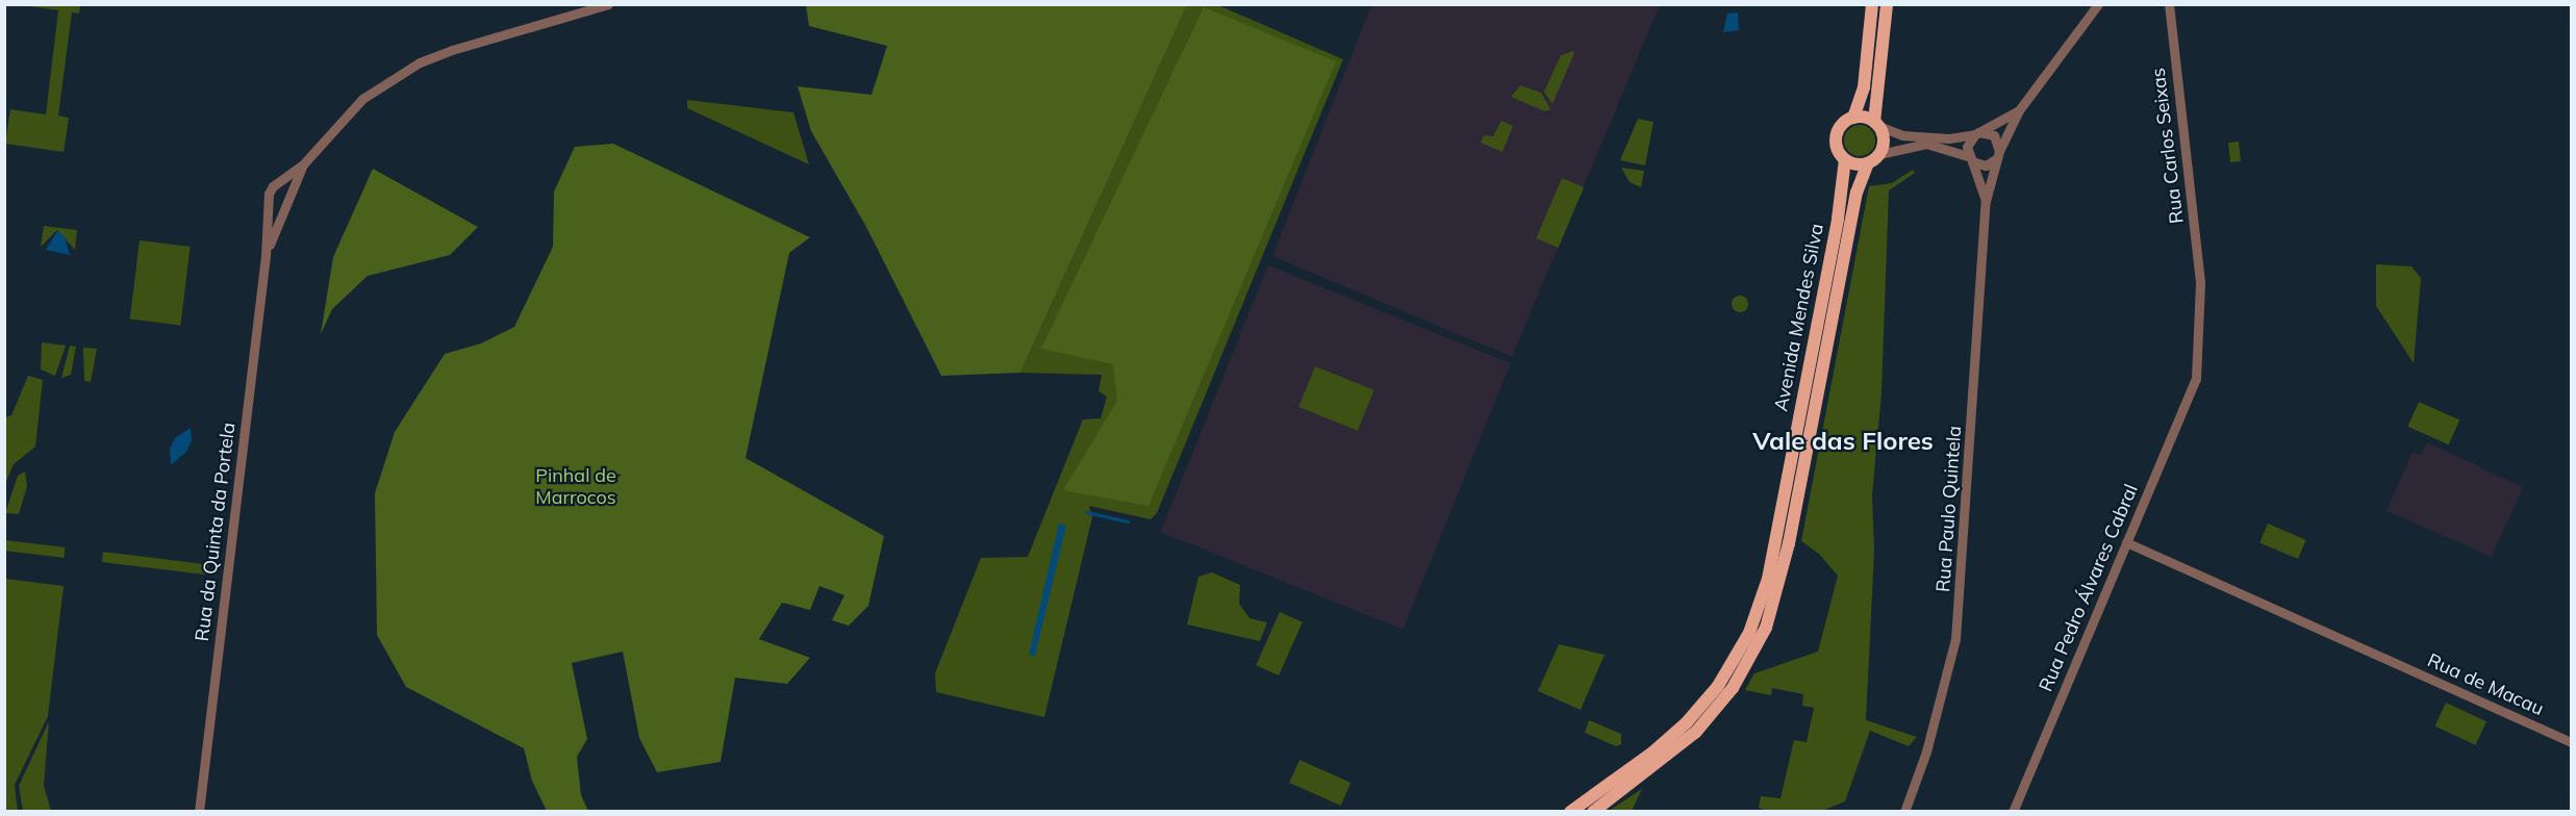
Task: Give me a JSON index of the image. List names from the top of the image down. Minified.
{"streets":{"main road":["Avenida Mendes Silva"],"street":["Rua Carlos Seixas","Rua Paulo Quintela","Rua da Quinta da Portela","Rua Pedro Álvares Cabral","Rua de Macau"]},"crossings":[["Rua Carlos Seixas","Rua Pedro Álvares Cabral"],["Rua Pedro Álvares Cabral","Rua de Macau"]],"districts":["Vale das Flores"],"parks":["Pinhal de Marrocos"]}
